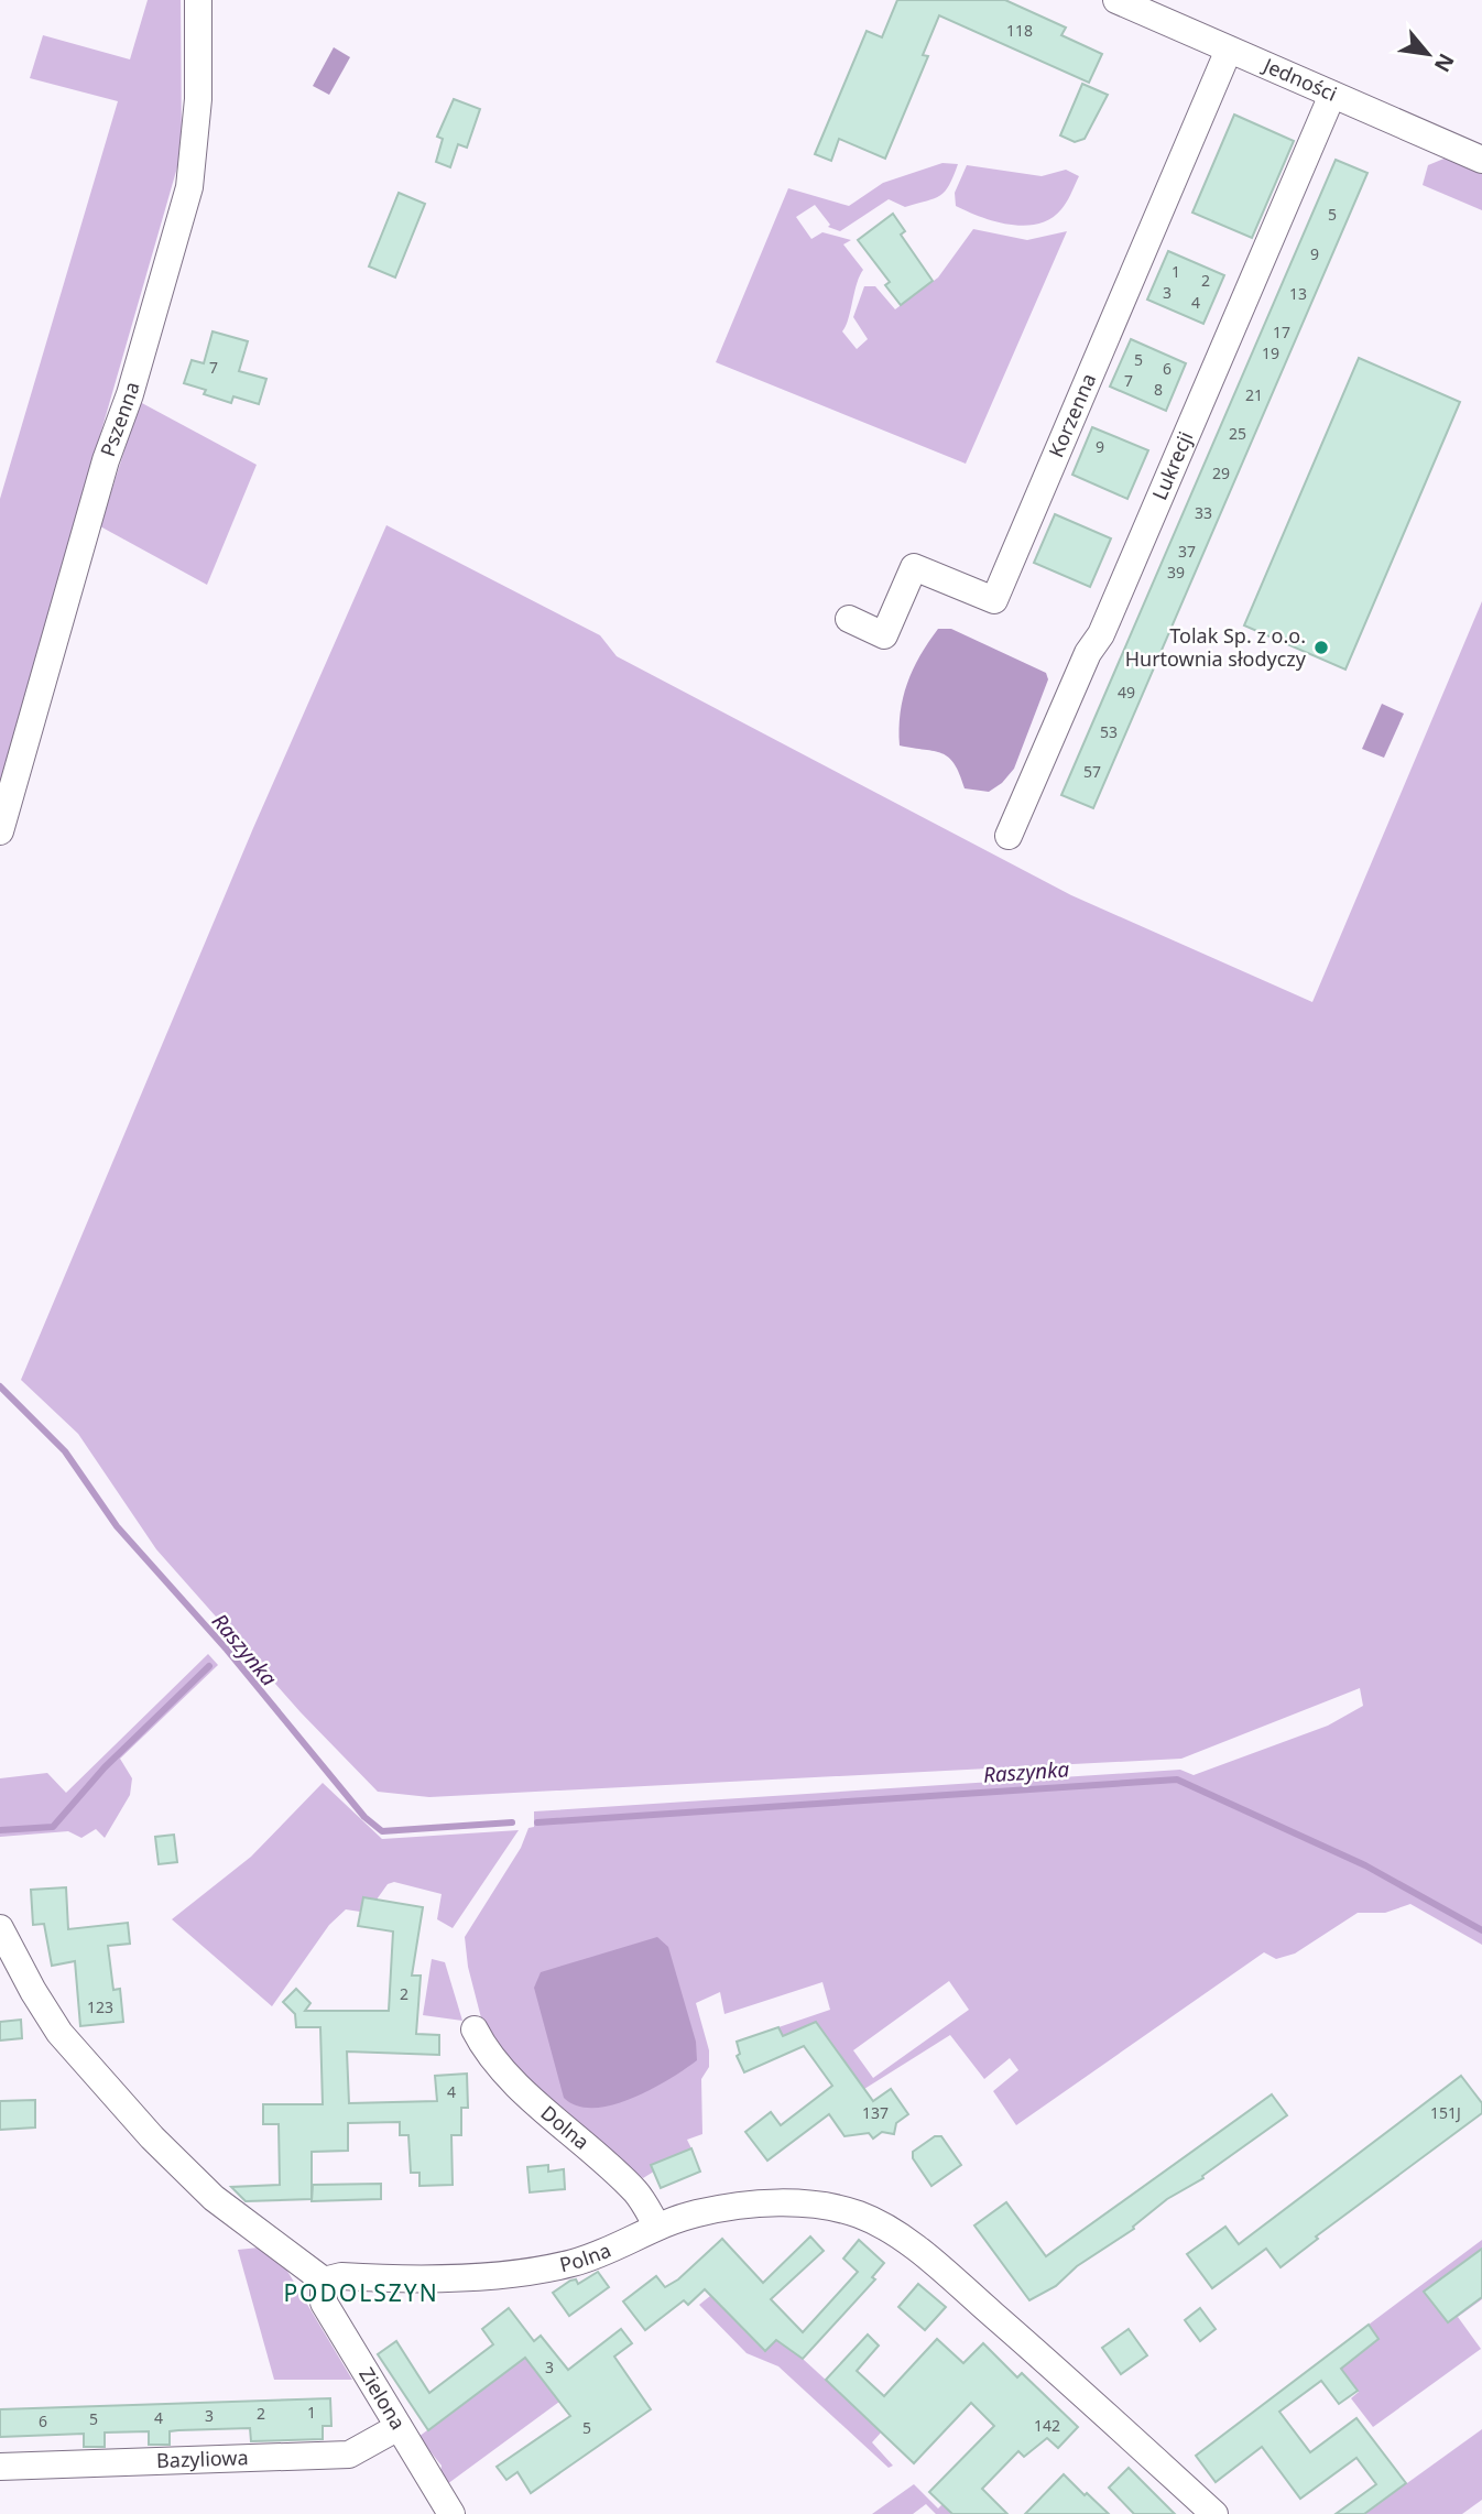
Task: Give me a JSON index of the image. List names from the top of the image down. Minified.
{"streets":{"street":["Jedności","Korzenna","Pszenna","Lukrecji","Dolna","Polna","Zielona","Bazyliowa"]},"crossings":[["Jedności","Korzenna"],["Jedności","Lukrecji"],["Dolna","Polna"],["Polna","Zielona"],["Zielona","Bazyliowa"]],"districts":["PODOLSZYN"],"water":["Raszynka"],"places":["Tolak Sp. z o.o. Hurtownia słodyczy"],"house_numbers":["118","5","9","1","2","3","13","4","17","19","5","7","6","7","8","21","25","9","29","33","37","39","49","53","57","2","123","4","137","151J","3","1","2","3","4","5","6","142","5"],"north":"bottom right"}
